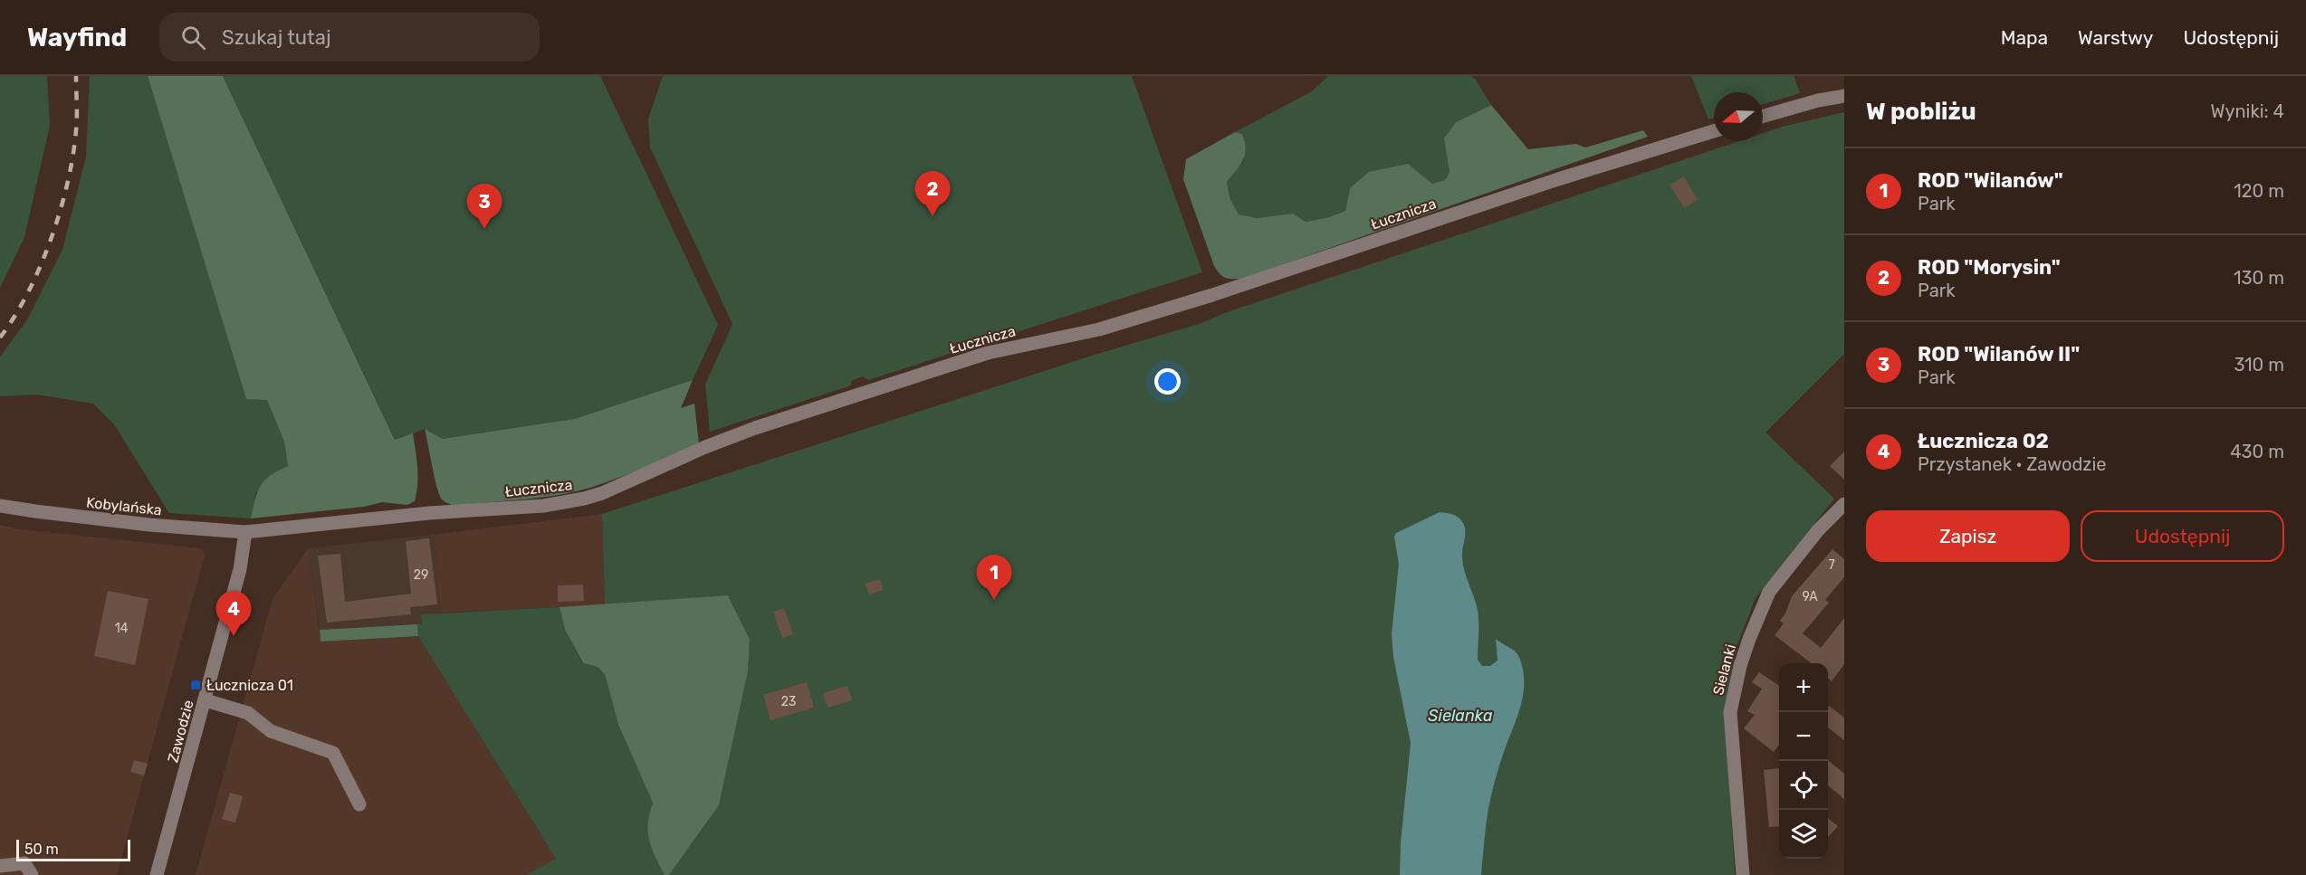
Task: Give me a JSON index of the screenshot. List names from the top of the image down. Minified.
{"streets":{"street":["Łucznicza","Kobylańska","Sielanki","Zawodzie"]},"crossings":[["Łucznicza","Kobylańska"],["Łucznicza","Zawodzie"],["Kobylańska","Zawodzie"]],"water":["Sielanka"],"places":{"transit":["Łucznicza 01"]},"house_numbers":["7","29","9A","14","23"],"scale_bar":"50 m","north":"left","page":{"header":"Wayfind","search":"Szukaj tutaj","nav":["Mapa","Warstwy","Udostępnij"],"heading":["W pobliżu","Wyniki: 4"],"list":[{"mark":"1","name":"ROD \"Wilanów\"","note":"Park","value":"120 m"},{"mark":"2","name":"ROD \"Morysin\"","note":"Park","value":"130 m"},{"mark":"3","name":"ROD \"Wilanów II\"","note":"Park","value":"310 m"},{"mark":"4","name":"Łucznicza 02","note":"Przystanek · Zawodzie","value":"430 m"}],"pins":["2","3","1","4"],"buttons":["Zapisz","Udostępnij"],"map_buttons":["+","−"],"scale":"50 m"}}
